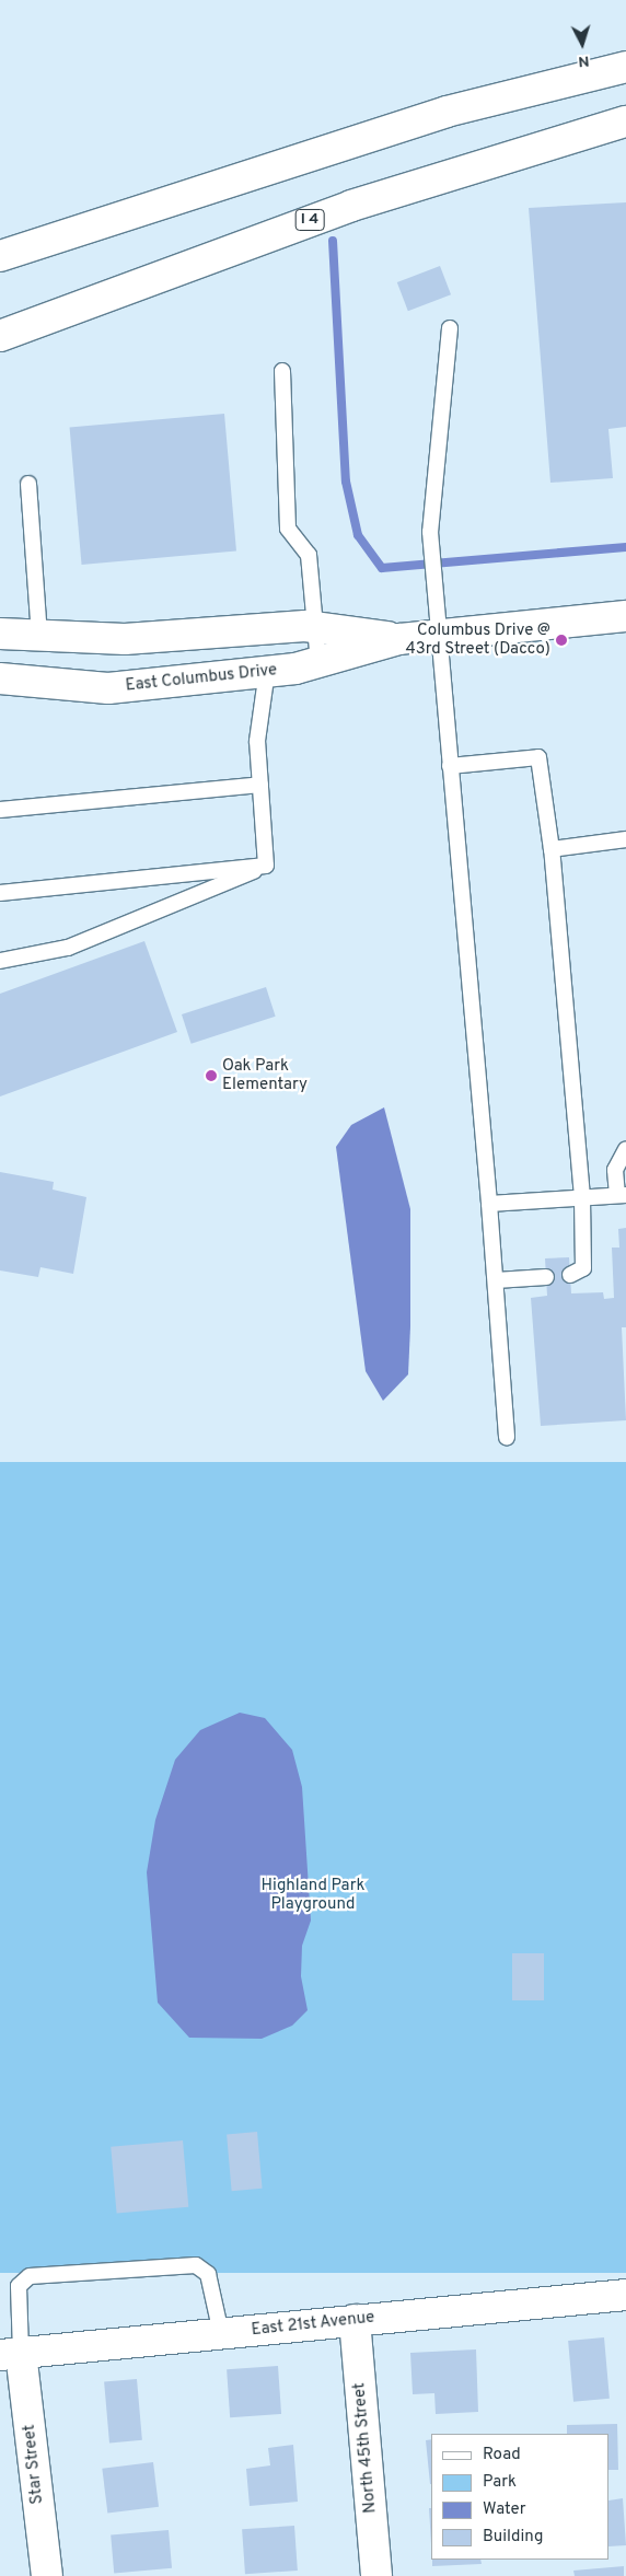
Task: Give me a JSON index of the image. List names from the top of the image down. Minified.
{"streets":{"main road":["I 4","East Columbus Drive","East 21st Avenue","North 45th Street","Star Street"]},"crossings":[["East 21st Avenue","North 45th Street"],["East 21st Avenue","Star Street"]],"parks":["Highland Park Playground"],"places":["Columbus Drive @ 43rd Street (Dacco)","Oak Park Elementary"],"legend":["Road","Park","Water","Building"],"north":"bottom"}
